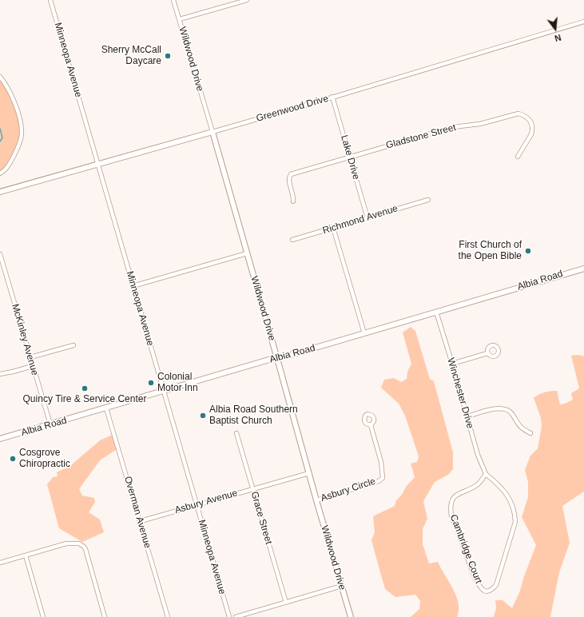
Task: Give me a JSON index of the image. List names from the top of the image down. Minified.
{"streets":{"street":["Wildwood Drive","Minneopa Avenue","Greenwood Drive","Gladstone Street","Lake Drive","Richmond Avenue","Albia Road","McKinley Avenue","Winchester Drive","Asbury Circle","Asbury Avenue","Overman Avenue","Grace Street","Cambridge Court"]},"crossings":[["Wildwood Drive","Greenwood Drive"],["Wildwood Drive","Albia Road"],["Wildwood Drive","Asbury Circle"],["Wildwood Drive","Asbury Avenue"],["Minneopa Avenue","Greenwood Drive"],["Minneopa Avenue","Albia Road"],["Minneopa Avenue","Asbury Avenue"],["Greenwood Drive","Lake Drive"],["Gladstone Street","Lake Drive"],["Lake Drive","Richmond Avenue"],["Albia Road","McKinley Avenue"],["Albia Road","Winchester Drive"],["Albia Road","Overman Avenue"],["Winchester Drive","Cambridge Court"],["Asbury Avenue","Overman Avenue"],["Asbury Avenue","Grace Street"]],"places":["Sherry McCall Daycare","First Church of the Open Bible","Colonial Motor Inn","Quincy Tire & Service Center","Albia Road Southern Baptist Church","Cosgrove Chiropractic"],"north":"bottom"}
